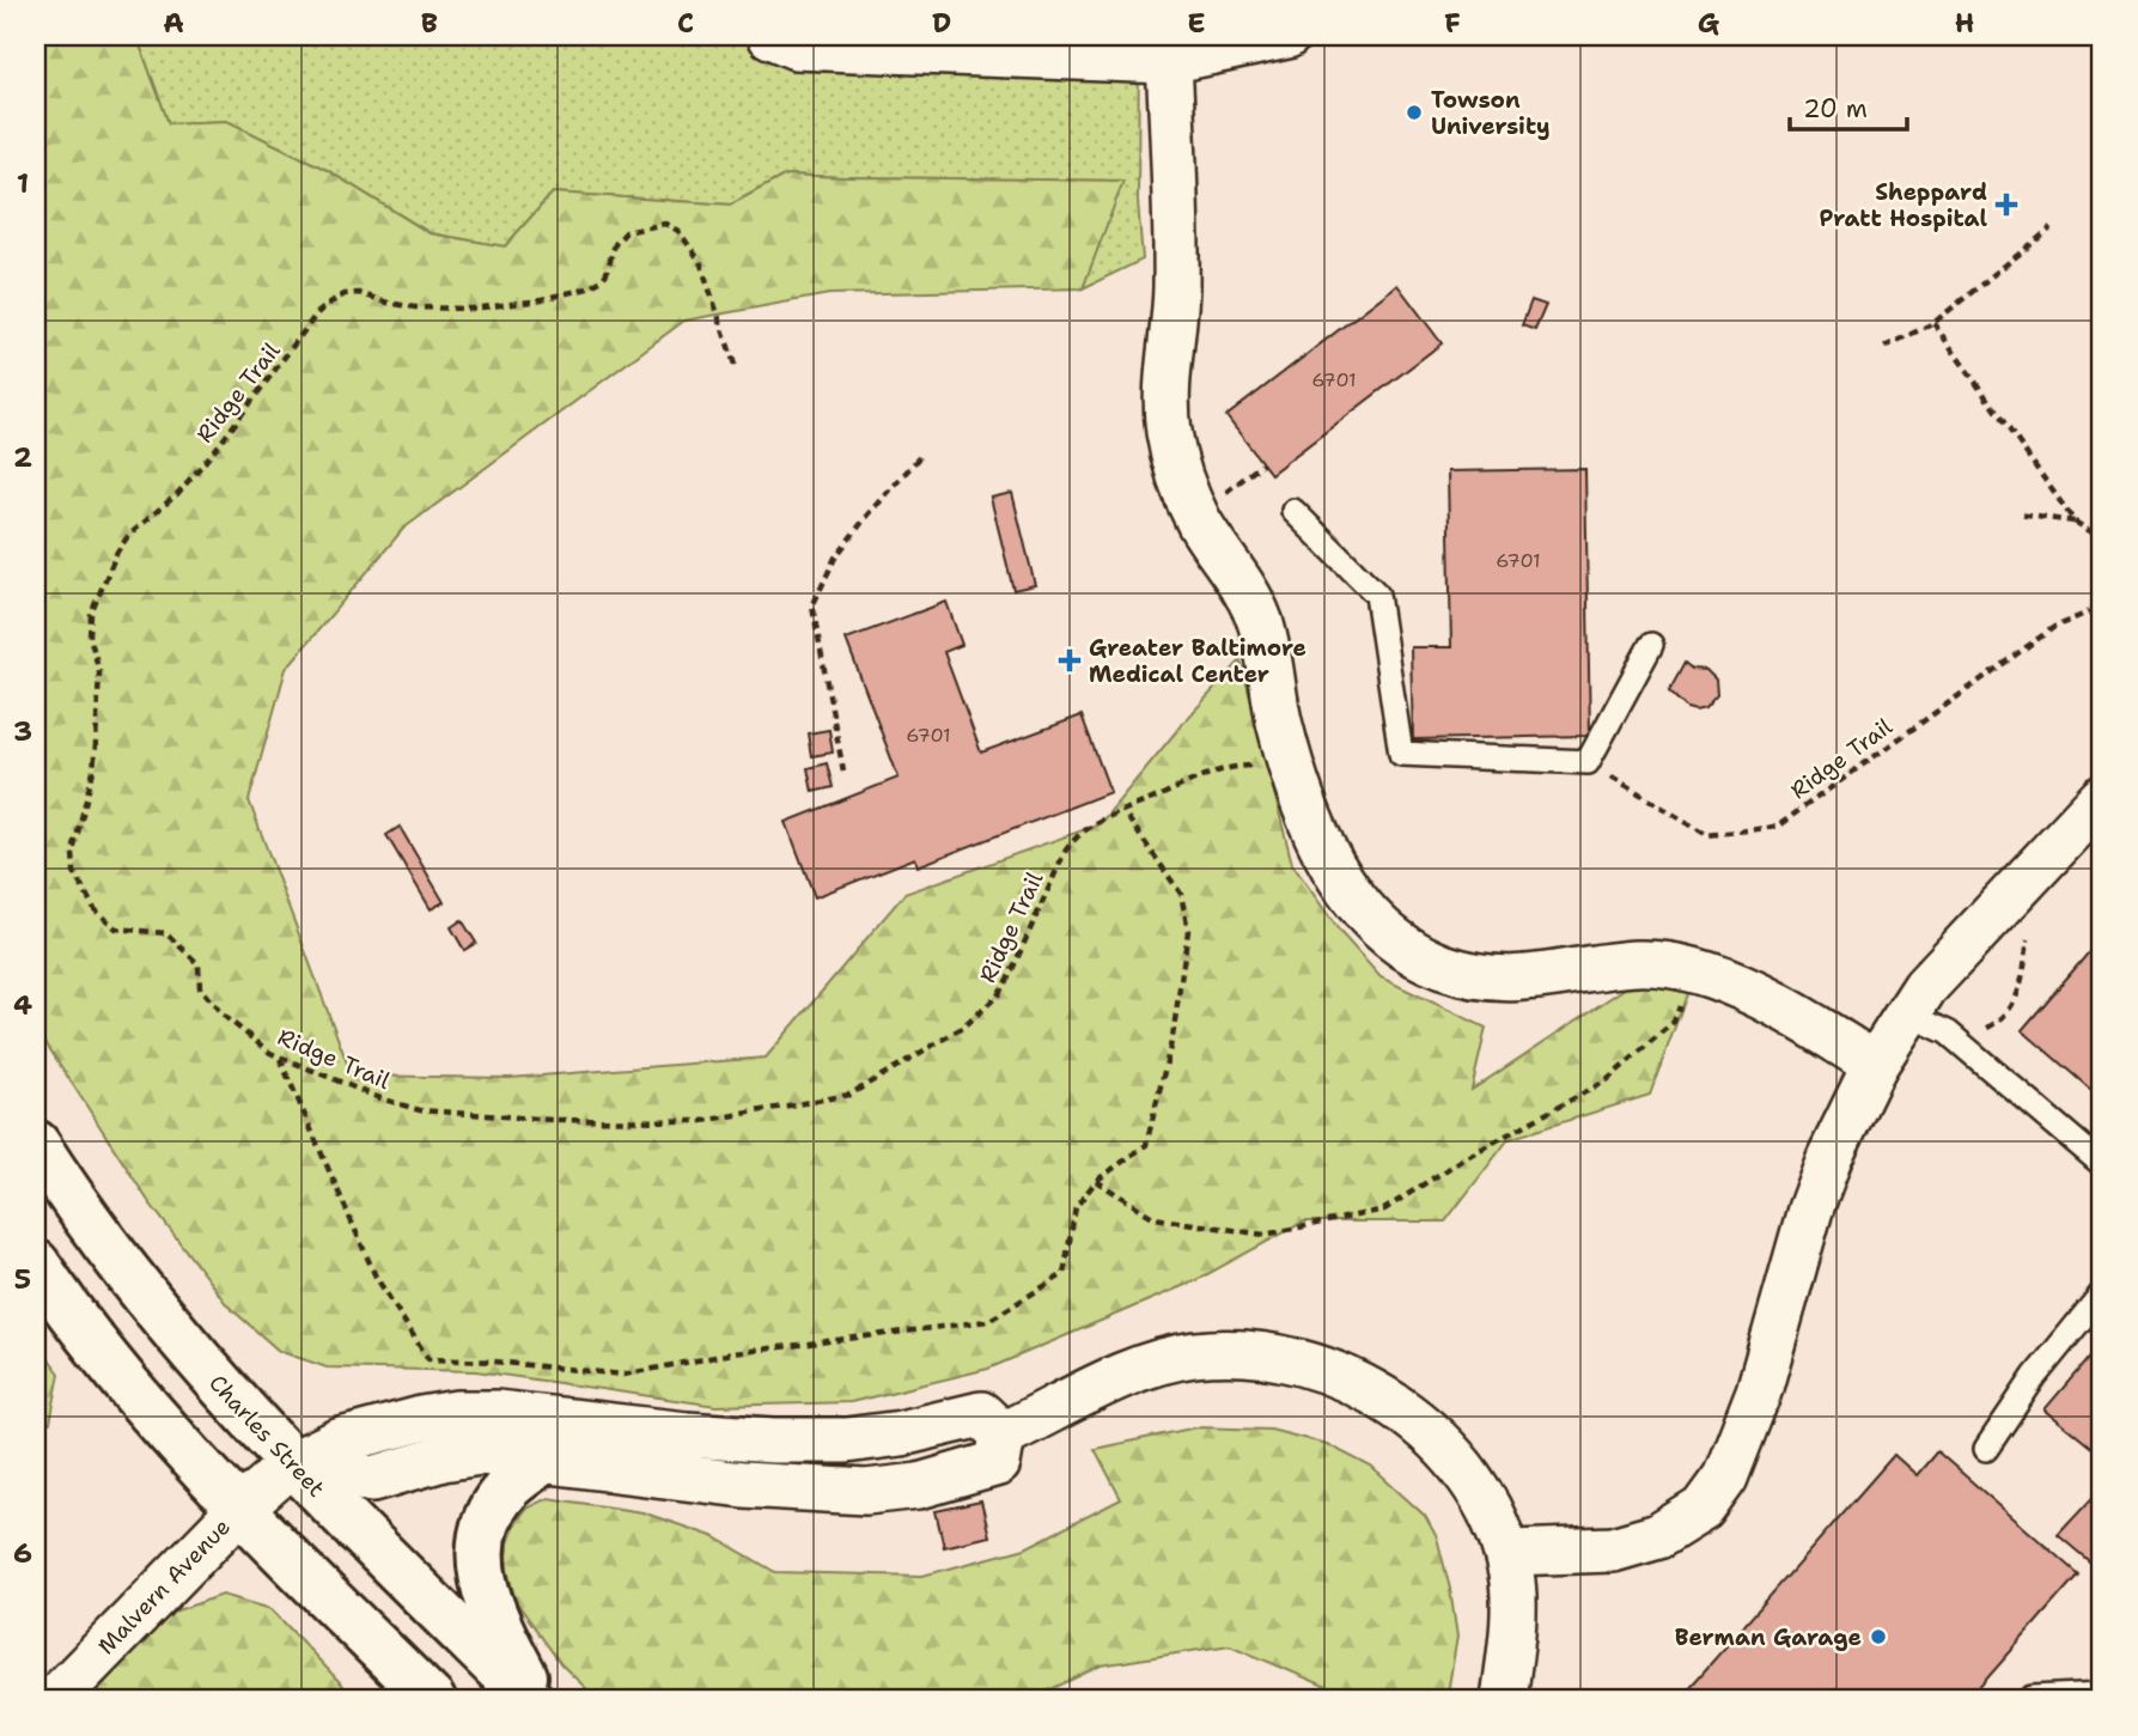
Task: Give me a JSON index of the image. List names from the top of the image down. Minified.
{"streets":{"main road":["Charles Street"],"street":["Malvern Avenue"],"path":["Ridge Trail"]},"crossings":[["Charles Street","Malvern Avenue"]],"places":{"other":["Towson University","Berman Garage"],"health":["Sheppard Pratt Hospital","Greater Baltimore Medical Center"]},"house_numbers":["6701","6701","6701"],"scale_bar":"20 m","grid":{"columns":["A","B","C","D","E","F","G","H"],"rows":["1","2","3","4","5","6"]}}
